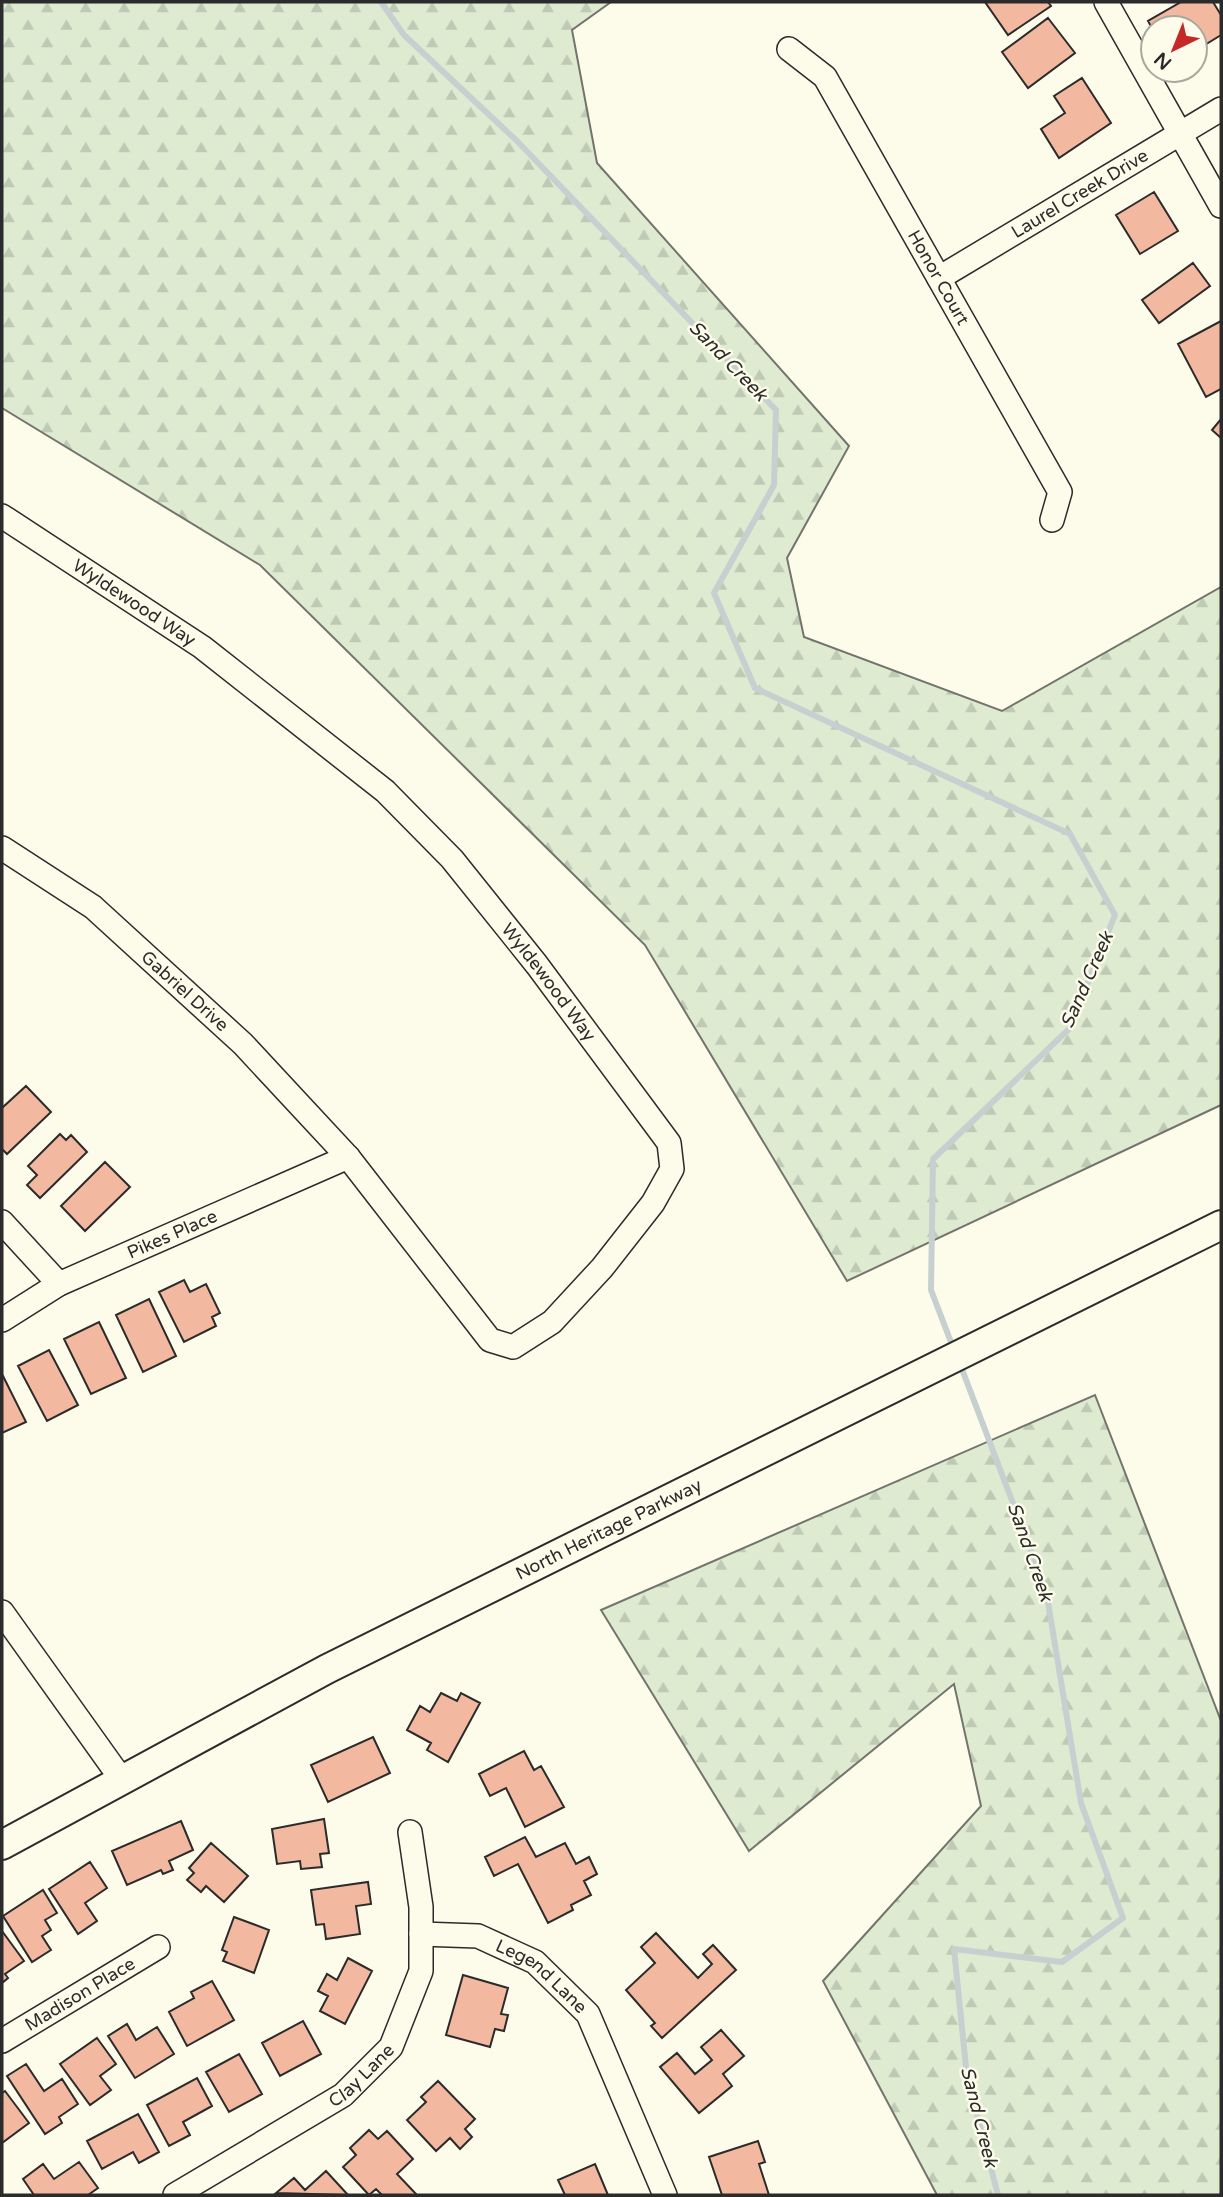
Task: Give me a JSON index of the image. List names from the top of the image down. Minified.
{"streets":{"main road":["North Heritage Parkway"],"street":["Laurel Creek Drive","Honor Court","Wyldewood Way","Gabriel Drive","Pikes Place","Legend Lane","Madison Place","Clay Lane"]},"crossings":[["Laurel Creek Drive","Honor Court"],["Wyldewood Way","Gabriel Drive"],["Wyldewood Way","Pikes Place"],["Gabriel Drive","Pikes Place"],["Legend Lane","Clay Lane"]],"water":["Sand Creek"],"north":"bottom left"}
